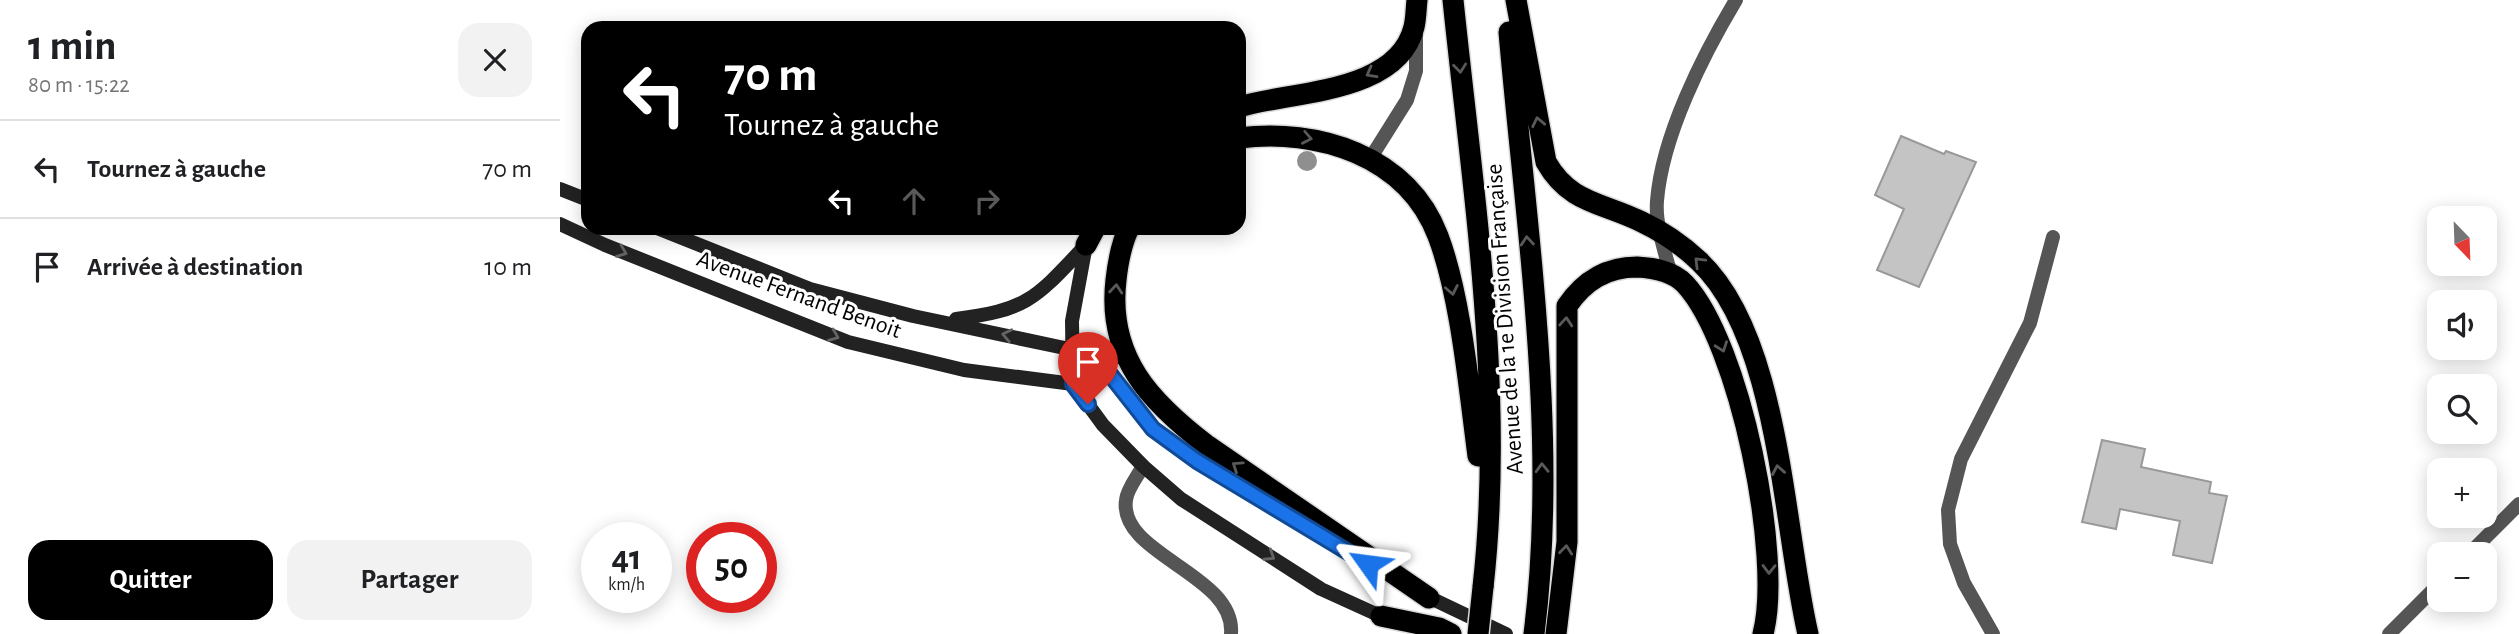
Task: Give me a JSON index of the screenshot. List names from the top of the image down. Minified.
{"streets":{"highway":["Avenue de la 1e Division Française"],"main road":["Avenue Fernand Benoit"]},"north":"bottom right","page":{"heading":["1 min","80 m · 15:22"],"turn":["70 m","Tournez à gauche"],"list":[{"name":"Tournez à gauche","value":"70 m"},{"name":"Arrivée à destination","value":"10 m"}],"map_buttons":["+","−"],"speed":"41 km/h","limit":"50","buttons":["Quitter","Partager"]}}
